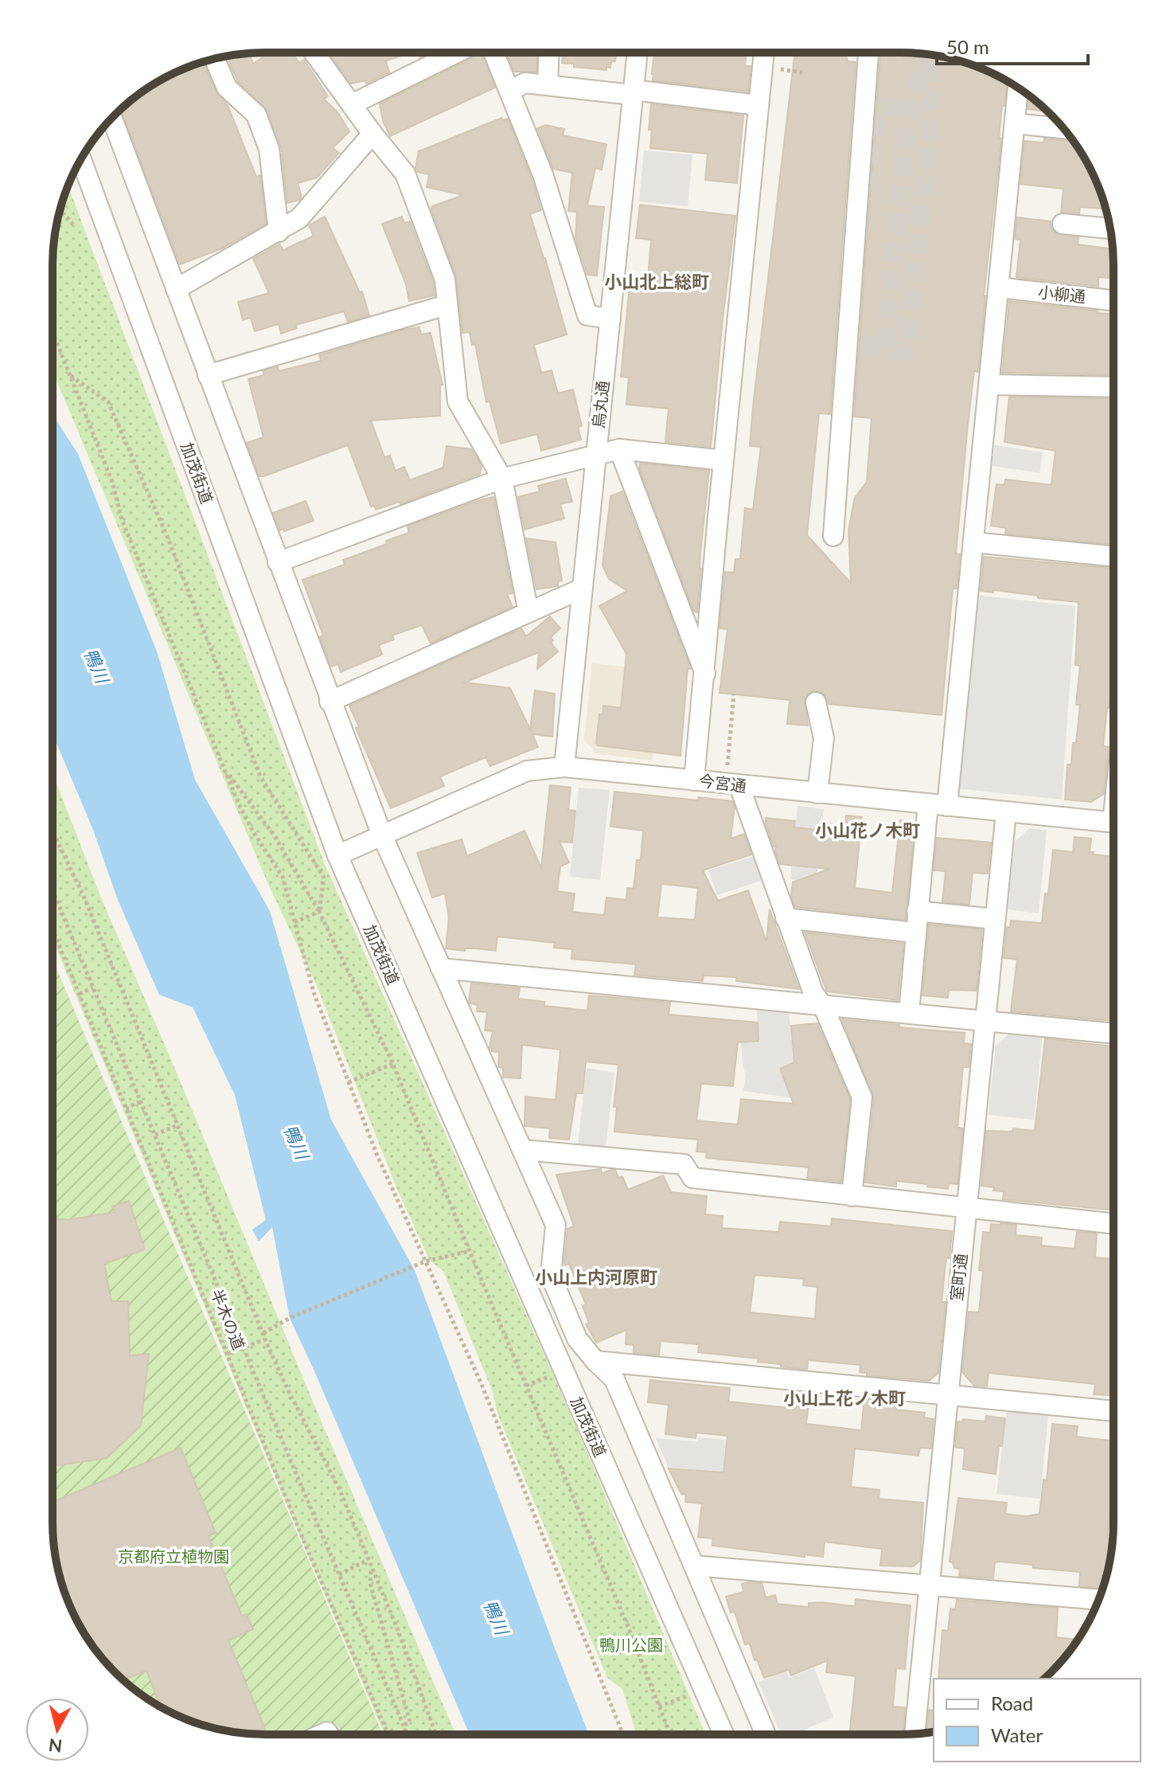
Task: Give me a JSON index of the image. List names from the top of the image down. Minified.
{"streets":{"street":["小柳通","烏丸通","加茂街道","今宮通","室町通"],"path":["半木の道"]},"crossings":[["烏丸通","今宮通"],["加茂街道","今宮通"],["今宮通","室町通"]],"districts":["小山北上総町","小山花ノ木町","小山上内河原町","小山上花ノ木町"],"water":["鴨川"],"parks":["京都府立植物園","鴨川公園"],"legend":["Road","Water"],"scale_bar":"50 m","north":"bottom"}
